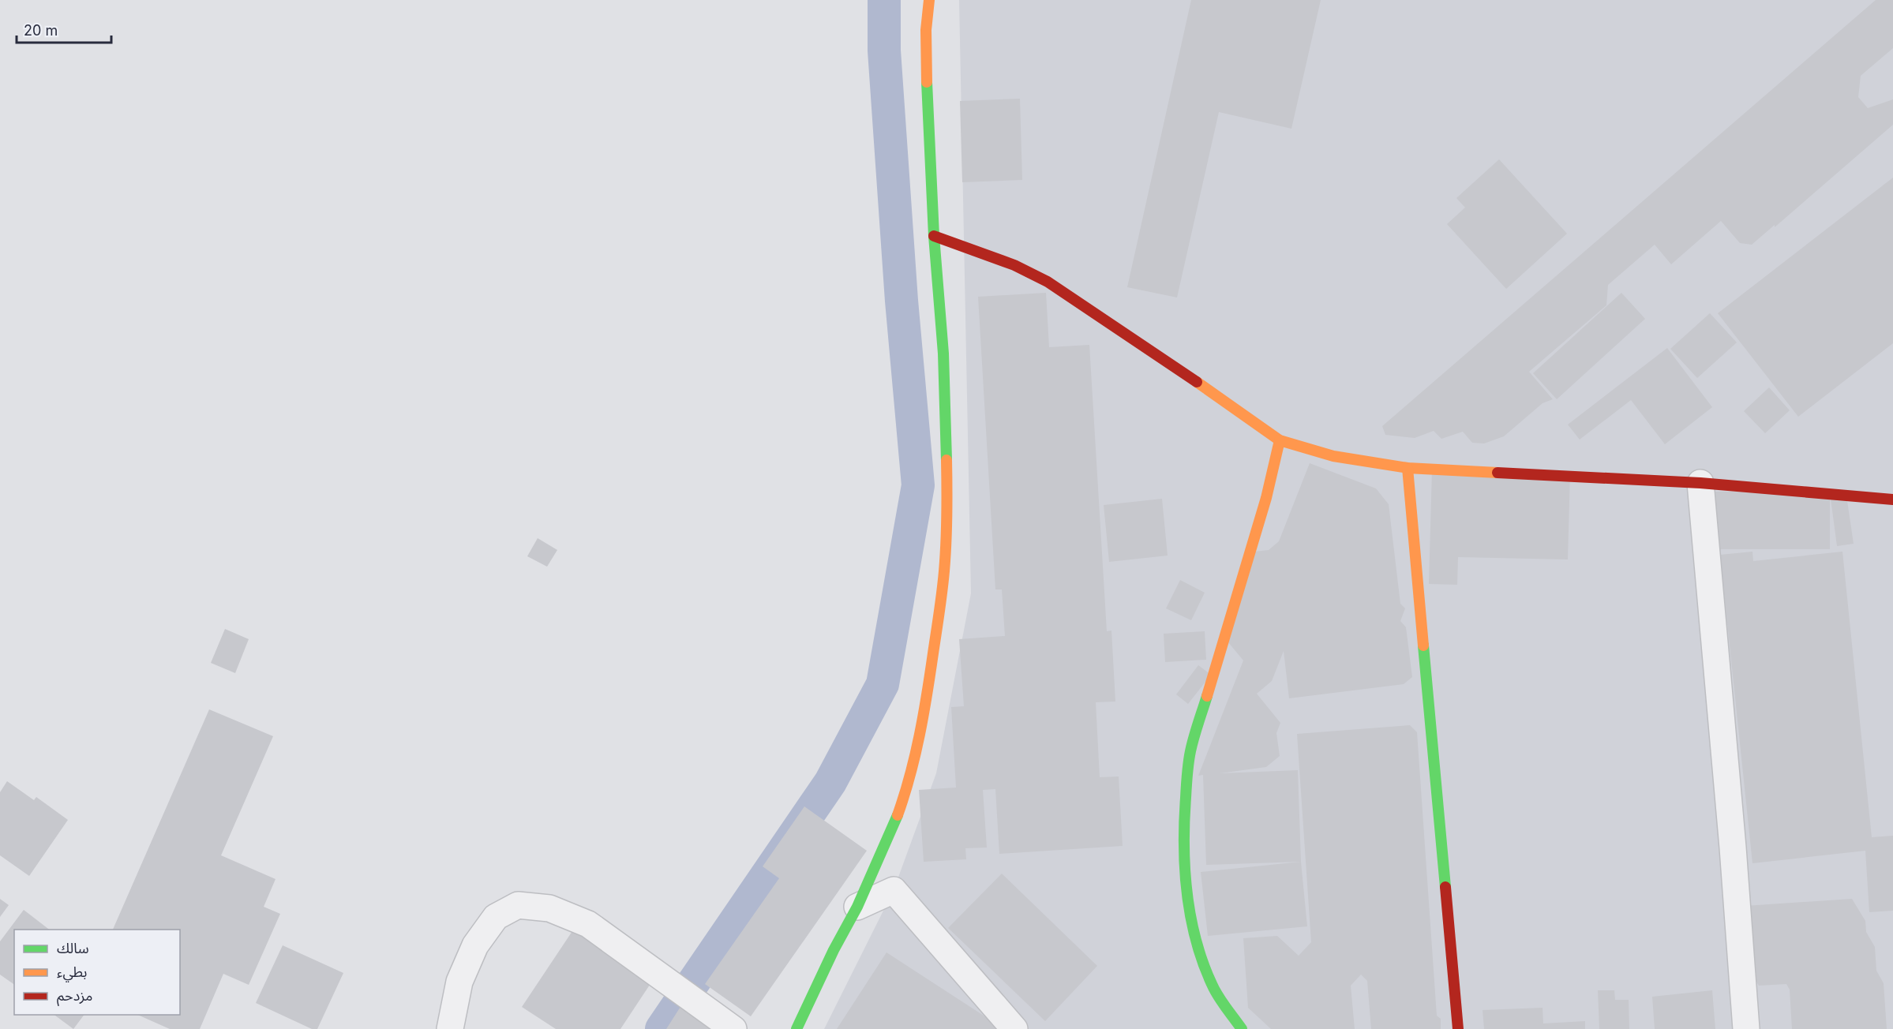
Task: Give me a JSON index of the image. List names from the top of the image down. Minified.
{"legend":["سالك","بطيء","مزدحم"],"scale_bar":"20 m"}
